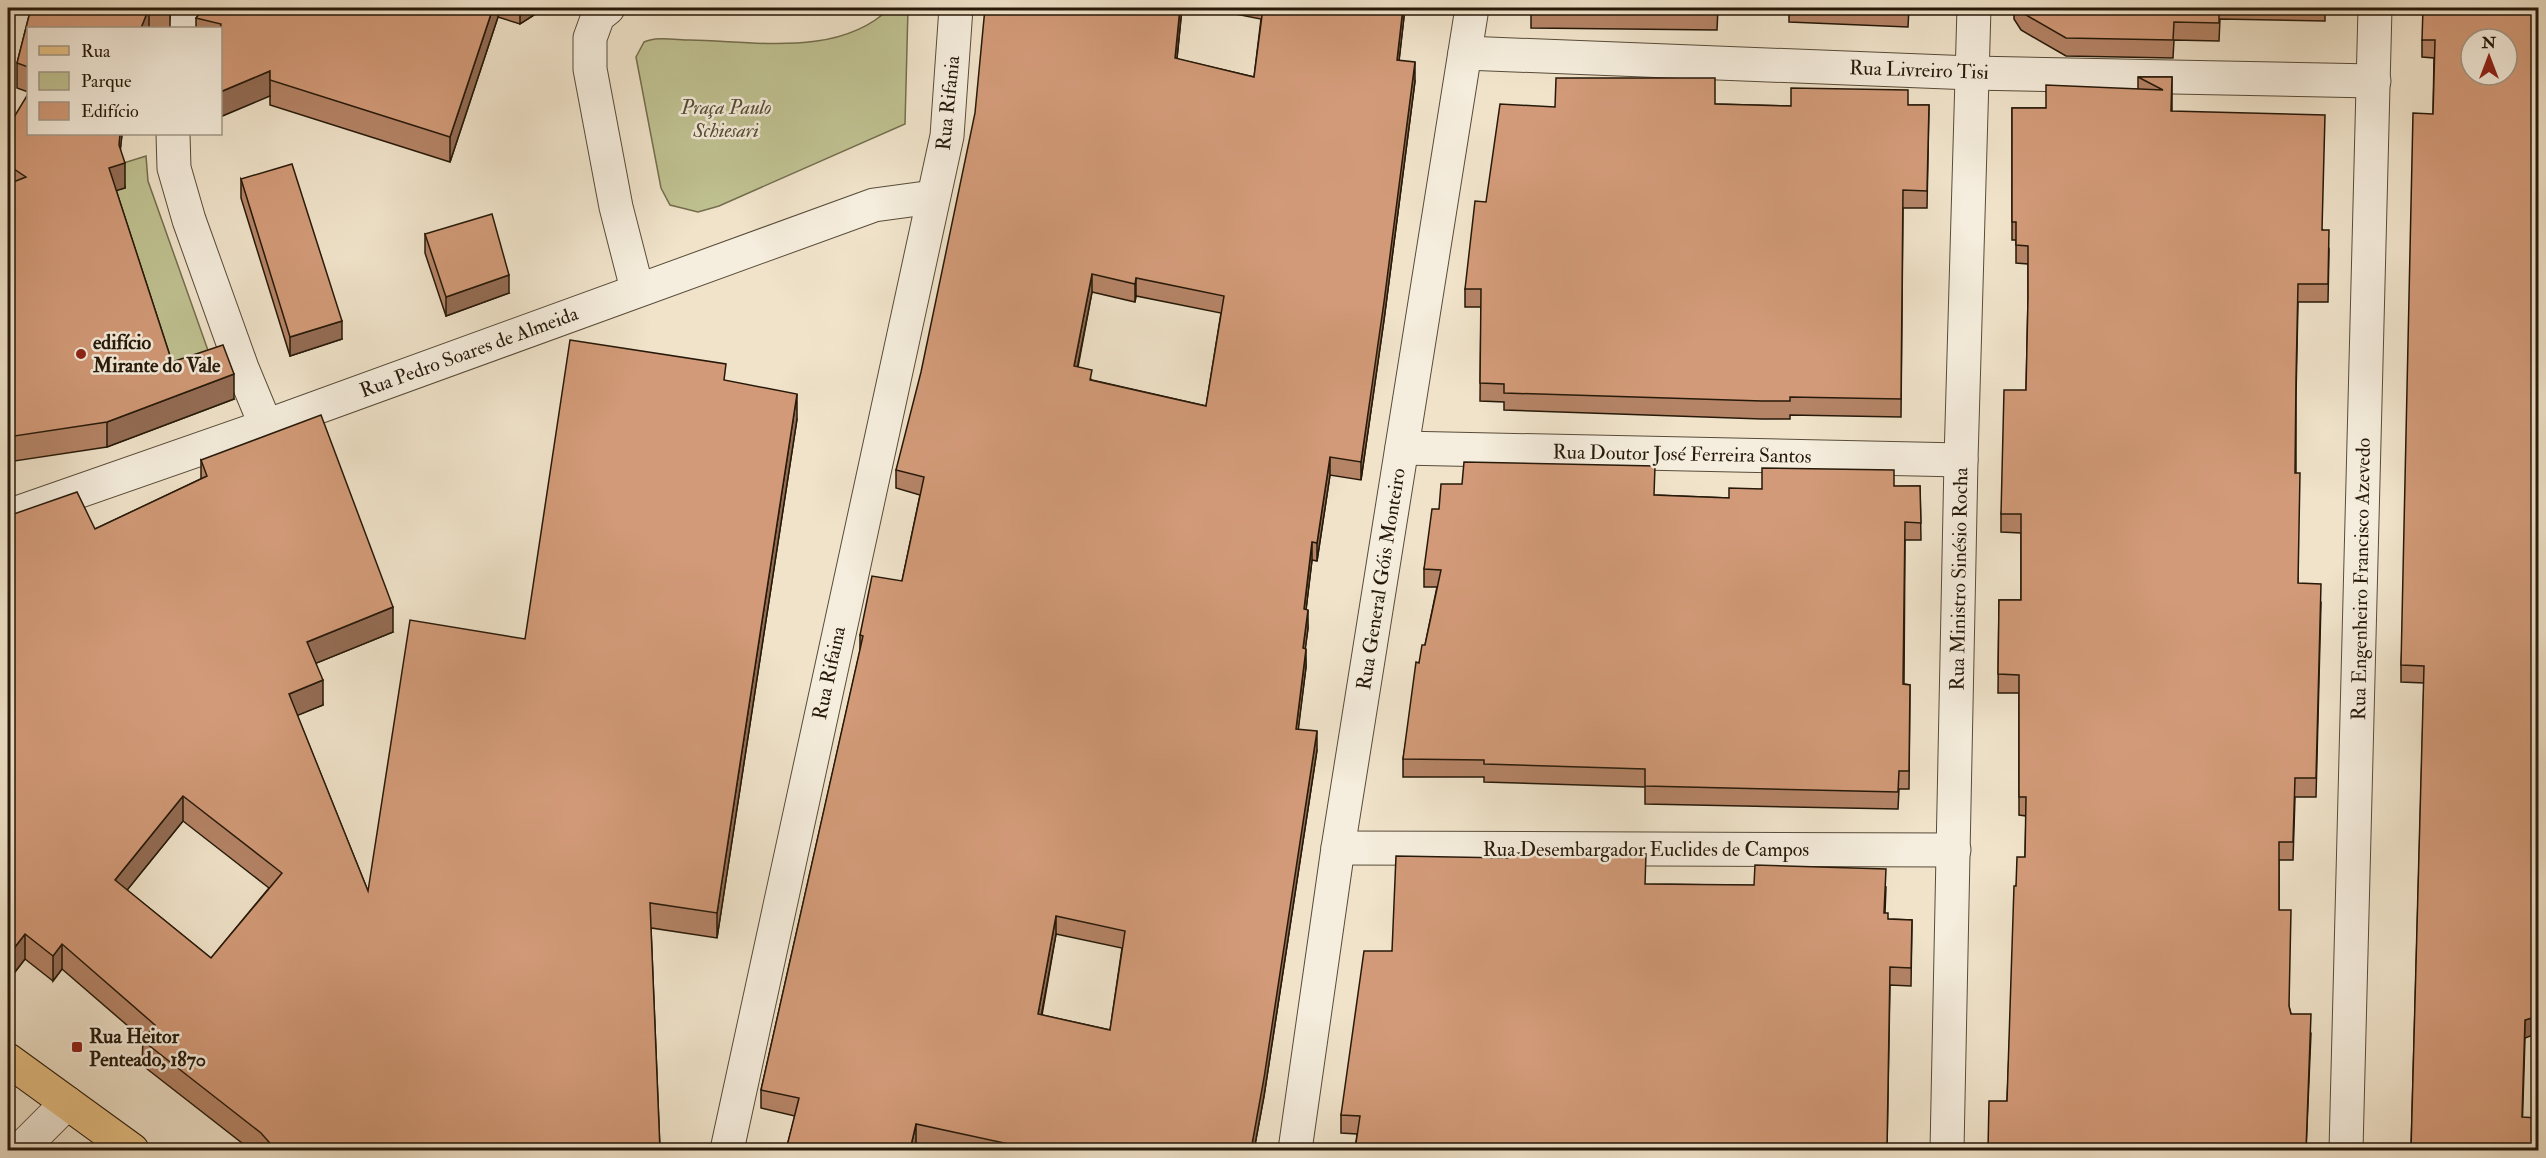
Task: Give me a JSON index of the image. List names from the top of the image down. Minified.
{"streets":{"street":["Rua Livreiro Tisi","Rua Rifania","Rua Pedro Soares de Almeida","Rua Doutor José Ferreira Santos","Rua General Góis Monteiro","Rua Ministro Sinésio Rocha","Rua Engenheiro Francisco Azevedo","Rua Rifaina","Rua Desembargador Euclides de Campos"]},"crossings":[["Rua Livreiro Tisi","Rua General Góis Monteiro"],["Rua Livreiro Tisi","Rua Ministro Sinésio Rocha"],["Rua Livreiro Tisi","Rua Engenheiro Francisco Azevedo"],["Rua Rifania","Rua Pedro Soares de Almeida"],["Rua Rifania","Rua Rifaina"],["Rua Pedro Soares de Almeida","Rua Rifaina"],["Rua Doutor José Ferreira Santos","Rua General Góis Monteiro"],["Rua Doutor José Ferreira Santos","Rua Ministro Sinésio Rocha"],["Rua General Góis Monteiro","Rua Desembargador Euclides de Campos"],["Rua Ministro Sinésio Rocha","Rua Desembargador Euclides de Campos"]],"parks":["Praça Paulo Schiesari"],"places":{"other":["edifício Mirante do Vale"],"transit":["Rua Heitor Penteado, 1870"]},"legend":["Rua","Parque","Edifício"],"north":"top"}
